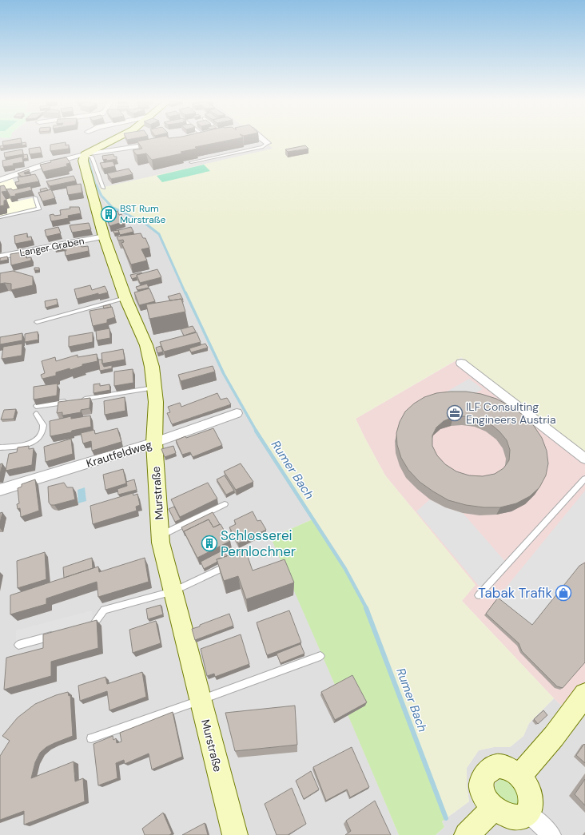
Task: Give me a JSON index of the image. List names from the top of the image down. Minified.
{"streets":{"street":["Langer Graben","Krautfeldweg","Murstraße"]},"crossings":[["Langer Graben","Murstraße"],["Krautfeldweg","Murstraße"]],"water":["Rumer Bach"],"places":{"building":["BST Rum Murstraße","Schlosserei Pernlochner"],"office":["ILF Consulting Engineers Austria"],"shop":["Tabak Trafik"]}}
